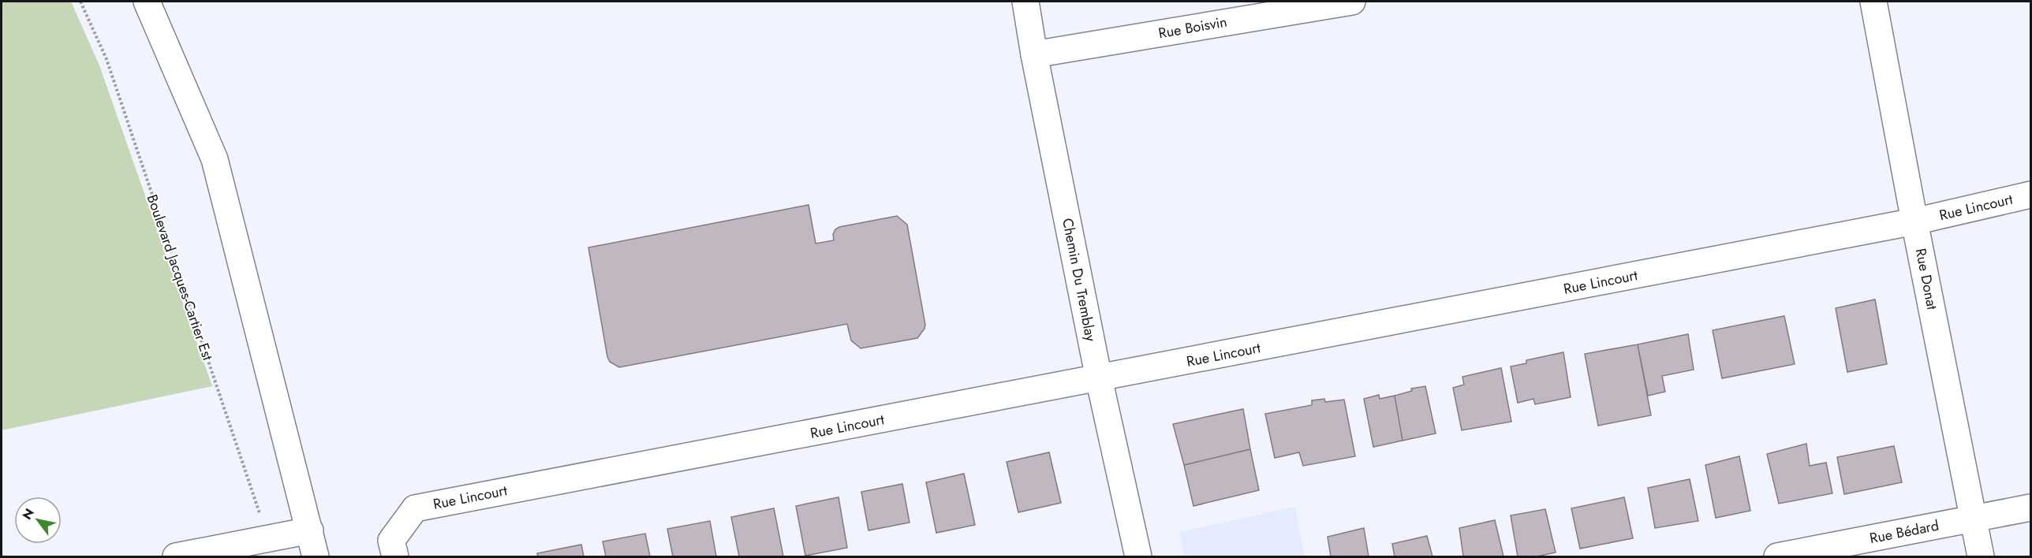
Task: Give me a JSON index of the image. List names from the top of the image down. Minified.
{"streets":{"street":["Rue Boisvin","Rue Lincourt","Rue Donat","Chemin Du Tremblay","Rue Bédard"],"path":["Boulevard Jacques-Cartier Est"]},"crossings":[["Rue Boisvin","Chemin Du Tremblay"],["Rue Lincourt","Rue Donat"],["Rue Lincourt","Chemin Du Tremblay"],["Rue Donat","Rue Bédard"]],"north":"top left"}
